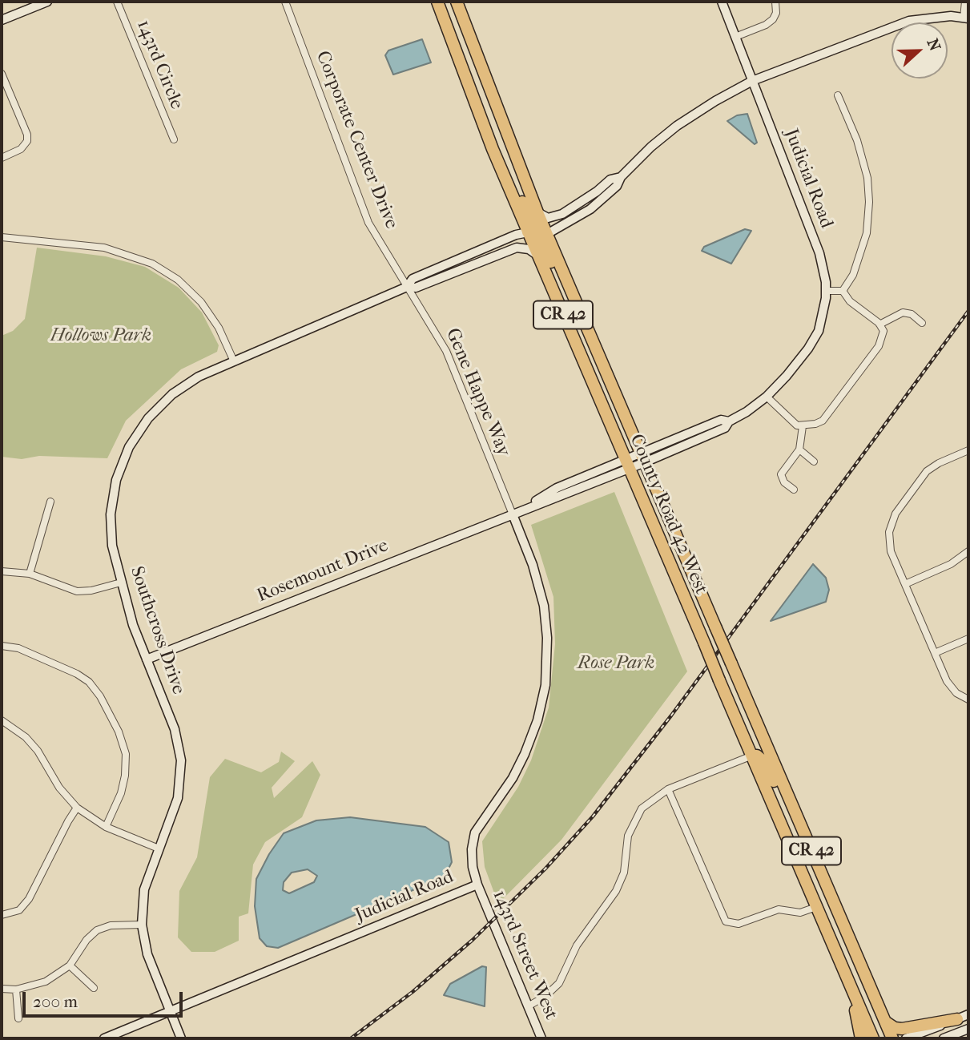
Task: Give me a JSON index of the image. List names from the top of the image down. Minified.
{"streets":{"highway":["CR 42","County Road 42 West"],"street":["143rd Circle","Corporate Center Drive","Judicial Road","Gene Happe Way","Rosemount Drive","Southcross Drive","143rd Street West"]},"crossings":[["Corporate Center Drive","Gene Happe Way"],["Corporate Center Drive","Southcross Drive"],["Judicial Road","Gene Happe Way"],["Judicial Road","County Road 42 West"],["Judicial Road","Rosemount Drive"],["Judicial Road","Southcross Drive"],["Judicial Road","143rd Street West"],["Gene Happe Way","Rosemount Drive"],["Gene Happe Way","Southcross Drive"],["County Road 42 West","Rosemount Drive"],["County Road 42 West","Southcross Drive"],["Rosemount Drive","Southcross Drive"]],"parks":["Hollows Park","Rose Park"],"scale_bar":"200 m","north":"right"}
